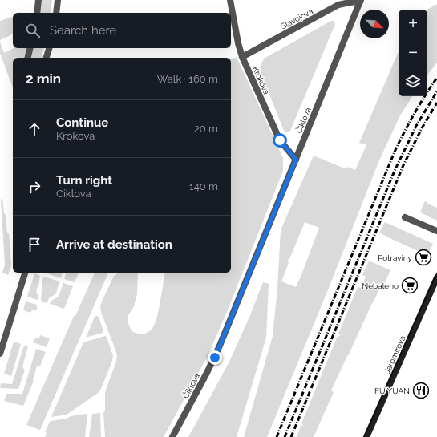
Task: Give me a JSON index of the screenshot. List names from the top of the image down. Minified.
{"streets":{"main road":["Jaromírova"],"street":["Slavojova","Krokova","Čiklova"]},"crossings":[["Slavojova","Krokova"],["Slavojova","Čiklova"],["Krokova","Čiklova"]],"places":{"supermarket":["Potraviny","Nebaleno"],"restaurant":["FU YUAN"]},"north":"bottom right","page":{"map_buttons":["+","−"],"search":"Search here","heading":["2 min","Walk · 160 m"],"list":[["Continue","Krokova","20 m"],["Turn right","Čiklova","140 m"],"Arrive at destination"]}}
